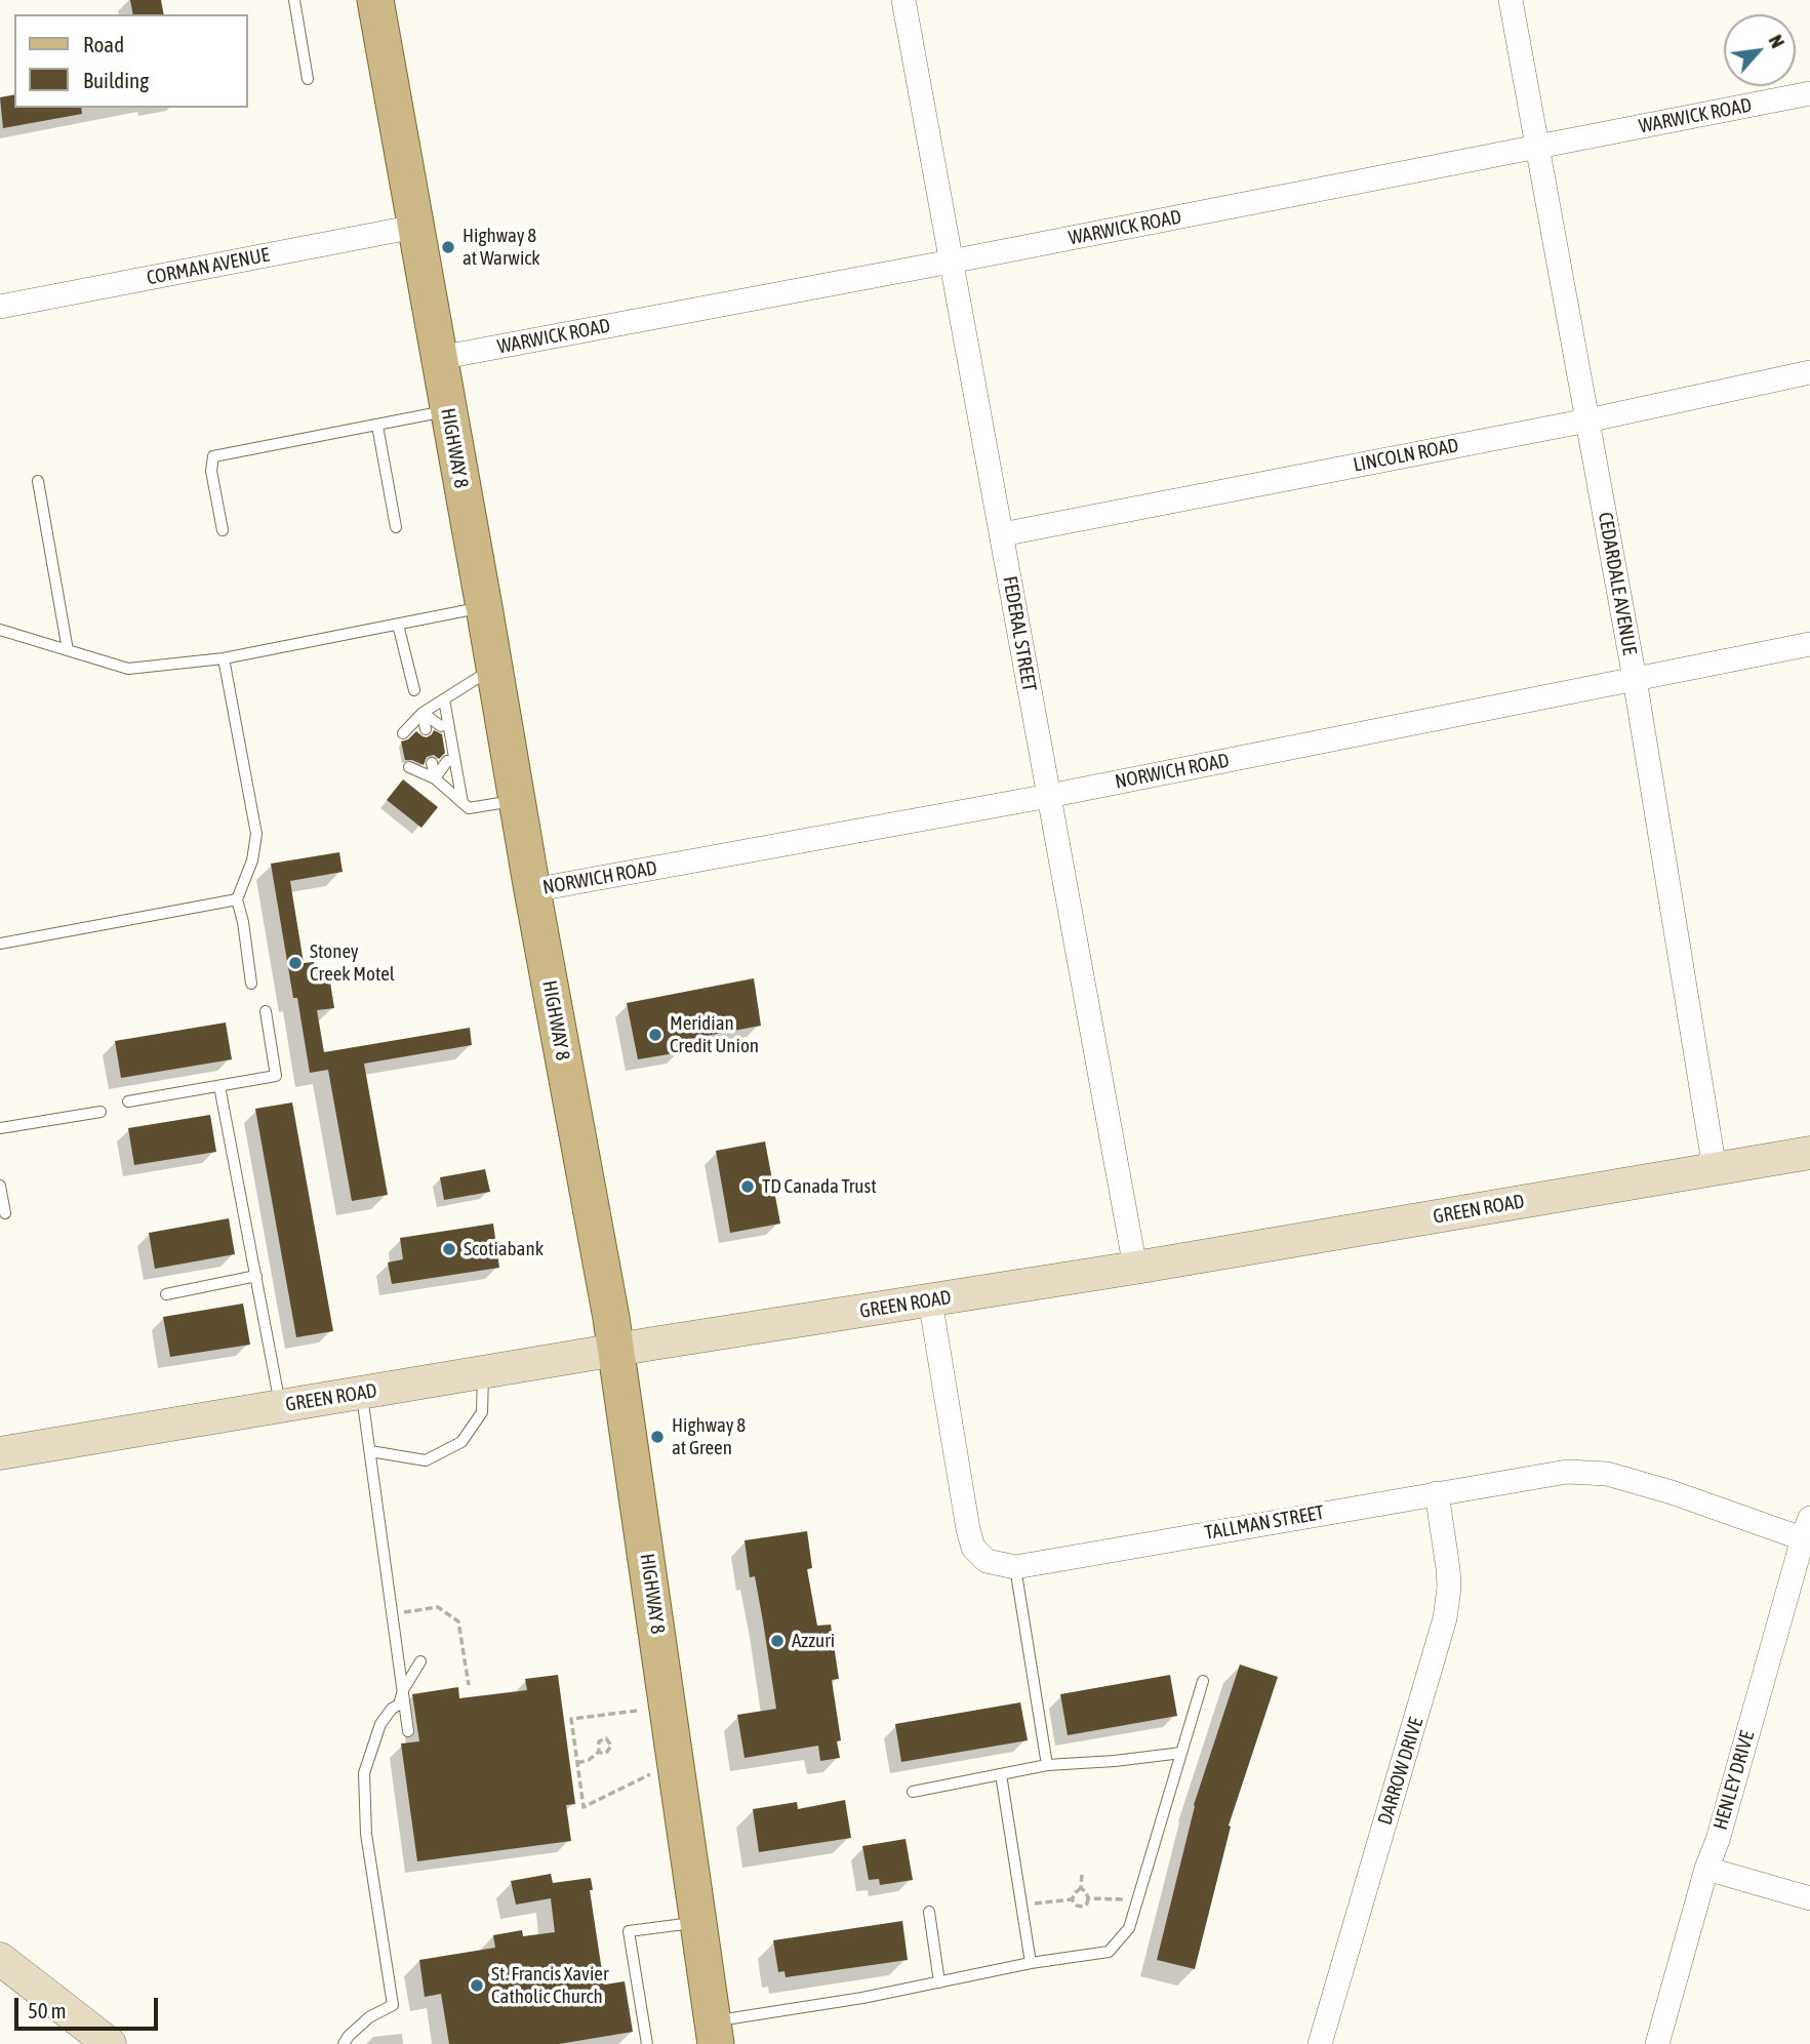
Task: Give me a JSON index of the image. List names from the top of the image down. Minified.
{"streets":{"main road":["HIGHWAY 8"],"street":["WARWICK ROAD","CORMAN AVENUE","LINCOLN ROAD","CEDARDALE AVENUE","FEDERAL STREET","NORWICH ROAD","GREEN ROAD","TALLMAN STREET","DARROW DRIVE","HENLEY DRIVE"]},"crossings":[["WARWICK ROAD","HIGHWAY 8"],["WARWICK ROAD","CEDARDALE AVENUE"],["WARWICK ROAD","FEDERAL STREET"],["CORMAN AVENUE","HIGHWAY 8"],["HIGHWAY 8","NORWICH ROAD"],["HIGHWAY 8","GREEN ROAD"],["LINCOLN ROAD","CEDARDALE AVENUE"],["LINCOLN ROAD","FEDERAL STREET"],["CEDARDALE AVENUE","NORWICH ROAD"],["CEDARDALE AVENUE","GREEN ROAD"],["FEDERAL STREET","NORWICH ROAD"],["FEDERAL STREET","GREEN ROAD"],["GREEN ROAD","TALLMAN STREET"],["TALLMAN STREET","DARROW DRIVE"],["TALLMAN STREET","HENLEY DRIVE"]],"places":["Highway 8 at Warwick","Stoney Creek Motel","Meridian Credit Union","TD Canada Trust","Scotiabank","Highway 8 at Green","Azzuri","St. Francis Xavier Catholic Church"],"legend":["Road","Building"],"scale_bar":"50 m","north":"top right"}
